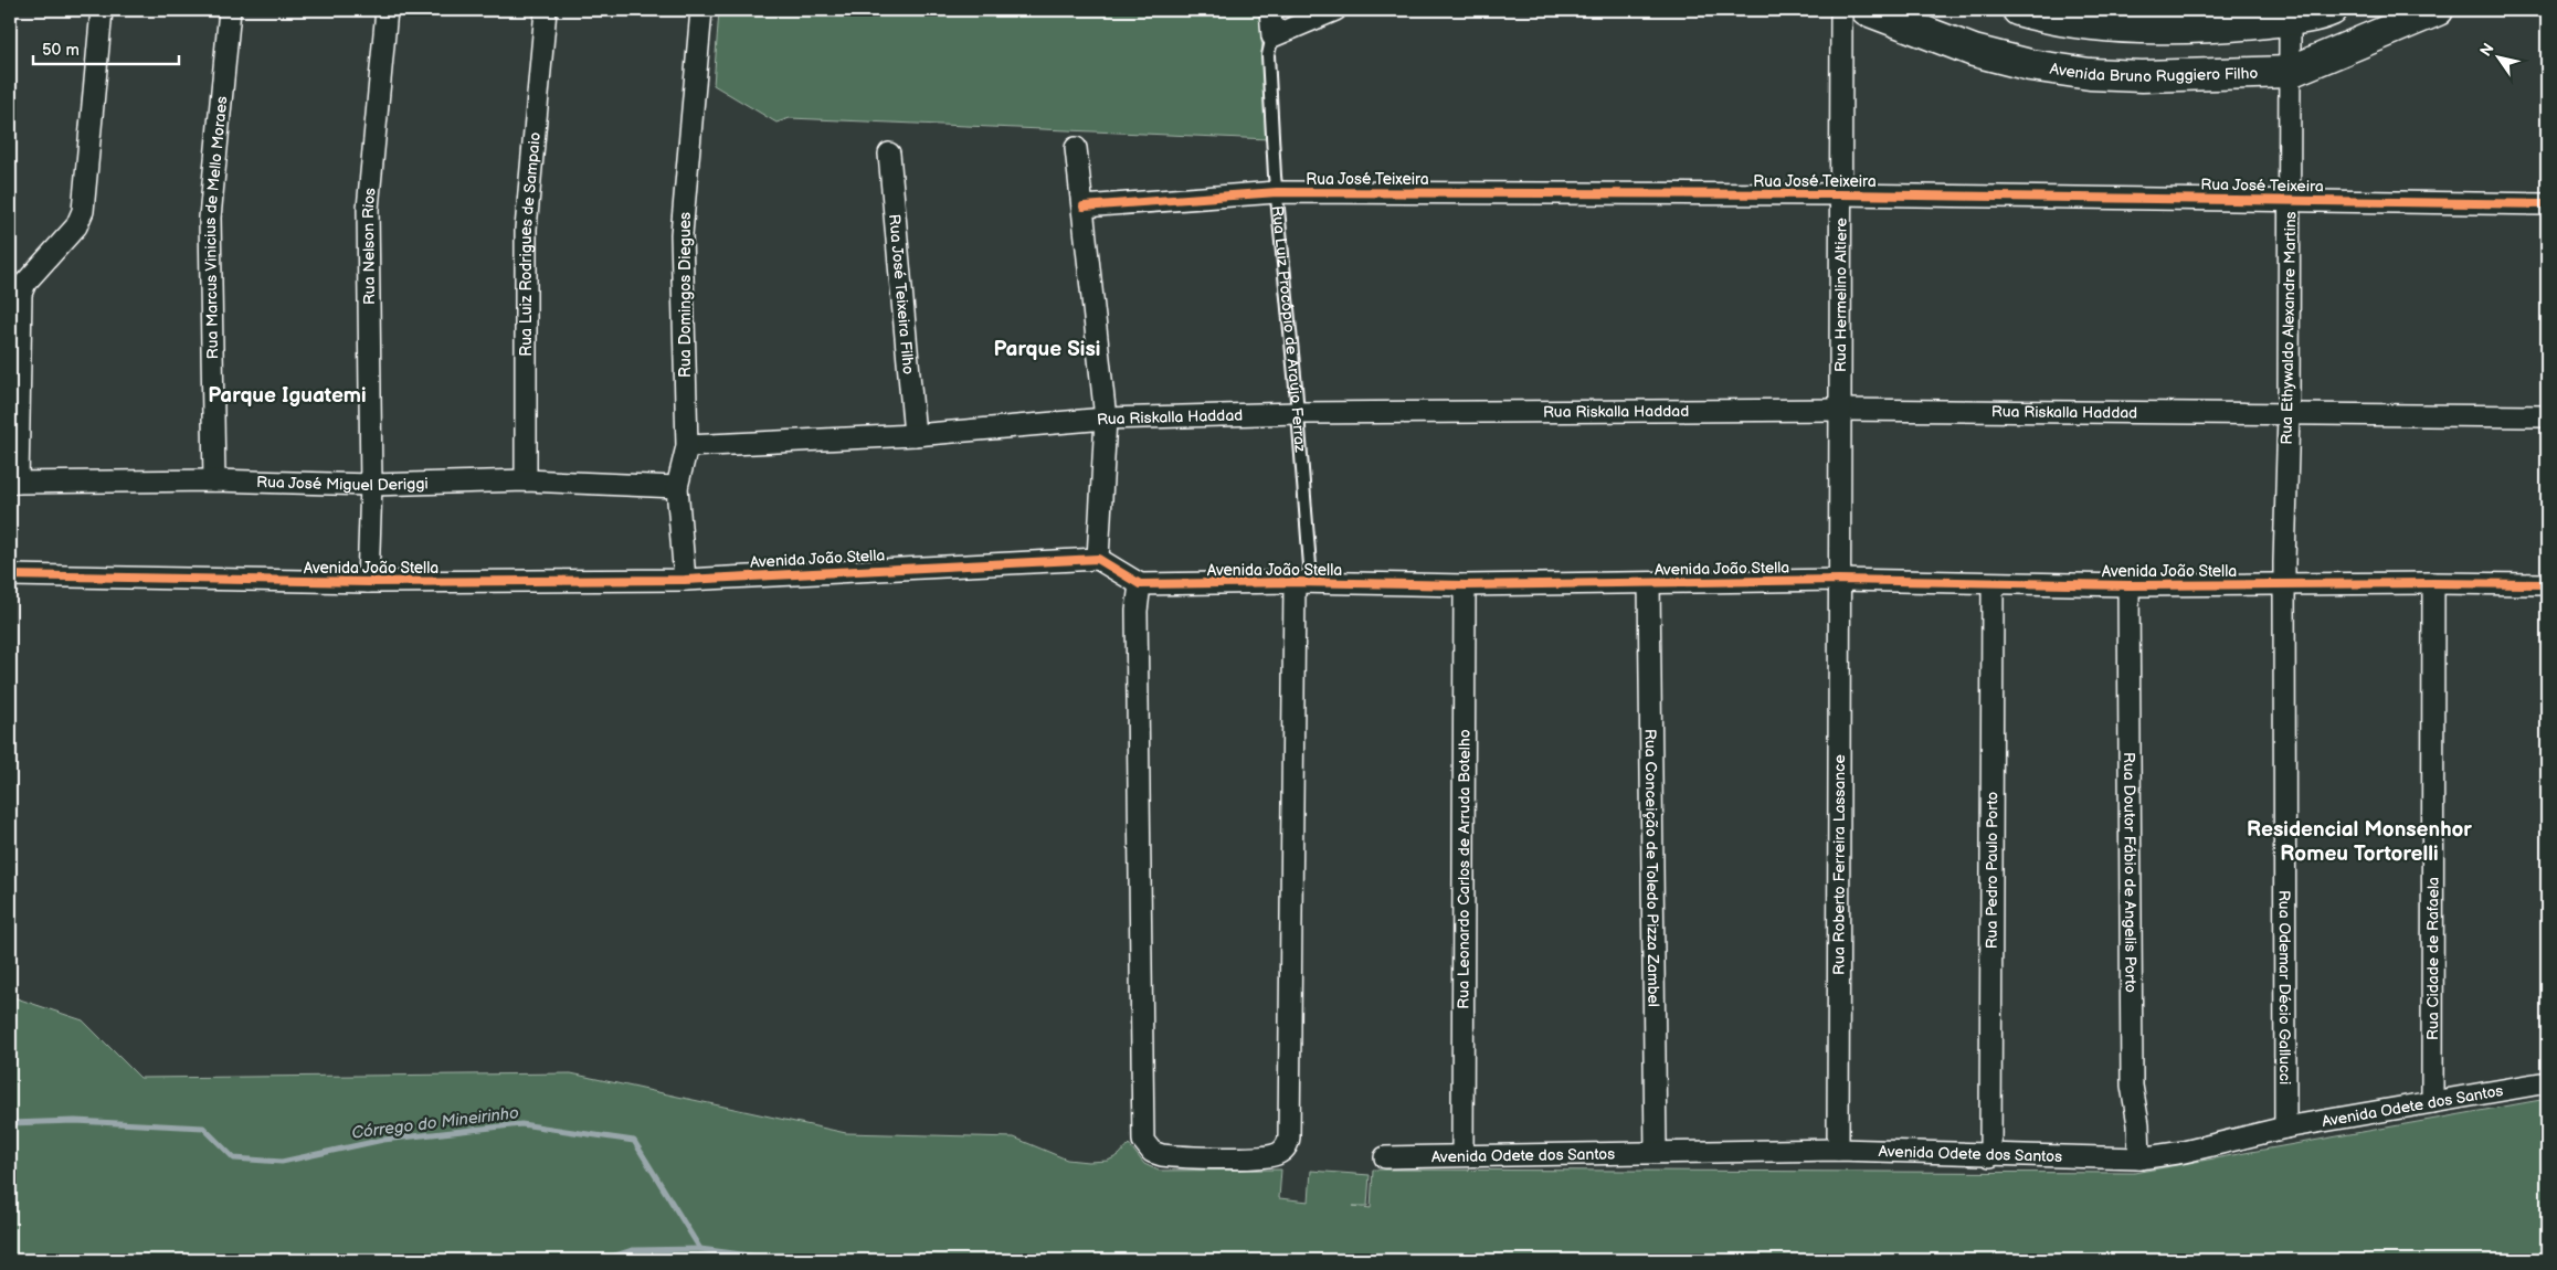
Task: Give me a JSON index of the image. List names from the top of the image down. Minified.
{"streets":{"main road":["Avenida Bruno Ruggiero Filho"],"street":["Rua José Teixeira","Rua Marcus Vinicius de Mello Moraes","Rua Luiz Rodrigues de Sampaio","Rua Nelson Rios","Rua Domingos Diegues","Rua José Teixeira Filho","Rua Hermelino Altiere","Rua Ethywaldo Alexandre Martins","Rua Luiz Procópio de Araújo Ferraz","Rua Riskalla Haddad","Rua José Miguel Deriggi","Avenida João Stella","Rua Roberto Ferreira Lassance","Rua Conceição de Toledo Pizza Zambel","Rua Leonardo Carlos de Arruda Botelho","Rua Pedro Paulo Porto","Rua Doutor Fábio de Angelis Porto","Rua Cidade de Rafaela","Rua Odemar Décio Gallucci","Avenida Odete dos Santos"]},"crossings":[["Avenida Bruno Ruggiero Filho","Rua Ethywaldo Alexandre Martins"],["Rua José Teixeira","Rua Hermelino Altiere"],["Rua José Teixeira","Rua Ethywaldo Alexandre Martins"],["Rua José Teixeira","Rua Luiz Procópio de Araújo Ferraz"],["Rua Marcus Vinicius de Mello Moraes","Rua José Miguel Deriggi"],["Rua Luiz Rodrigues de Sampaio","Rua José Miguel Deriggi"],["Rua Nelson Rios","Rua José Miguel Deriggi"],["Rua Nelson Rios","Avenida João Stella"],["Rua Domingos Diegues","Rua Riskalla Haddad"],["Rua Domingos Diegues","Rua José Miguel Deriggi"],["Rua Domingos Diegues","Avenida João Stella"],["Rua José Teixeira Filho","Rua Riskalla Haddad"],["Rua Hermelino Altiere","Rua Riskalla Haddad"],["Rua Hermelino Altiere","Avenida João Stella"],["Rua Hermelino Altiere","Rua Roberto Ferreira Lassance"],["Rua Ethywaldo Alexandre Martins","Rua Riskalla Haddad"],["Rua Ethywaldo Alexandre Martins","Avenida João Stella"],["Rua Ethywaldo Alexandre Martins","Rua Odemar Décio Gallucci"],["Rua Luiz Procópio de Araújo Ferraz","Rua Riskalla Haddad"],["Rua Luiz Procópio de Araújo Ferraz","Avenida João Stella"],["Avenida João Stella","Rua Roberto Ferreira Lassance"],["Avenida João Stella","Rua Conceição de Toledo Pizza Zambel"],["Avenida João Stella","Rua Leonardo Carlos de Arruda Botelho"],["Avenida João Stella","Rua Pedro Paulo Porto"],["Avenida João Stella","Rua Doutor Fábio de Angelis Porto"],["Avenida João Stella","Rua Cidade de Rafaela"],["Avenida João Stella","Rua Odemar Décio Gallucci"],["Rua Roberto Ferreira Lassance","Avenida Odete dos Santos"],["Rua Conceição de Toledo Pizza Zambel","Avenida Odete dos Santos"],["Rua Leonardo Carlos de Arruda Botelho","Avenida Odete dos Santos"],["Rua Pedro Paulo Porto","Avenida Odete dos Santos"],["Rua Doutor Fábio de Angelis Porto","Avenida Odete dos Santos"],["Rua Cidade de Rafaela","Avenida Odete dos Santos"],["Rua Odemar Décio Gallucci","Avenida Odete dos Santos"]],"districts":["Parque Sisi","Parque Iguatemi","Residencial Monsenhor Romeu Tortorelli"],"water":["Córrego do Mineirinho"],"scale_bar":"50 m","north":"top left"}
